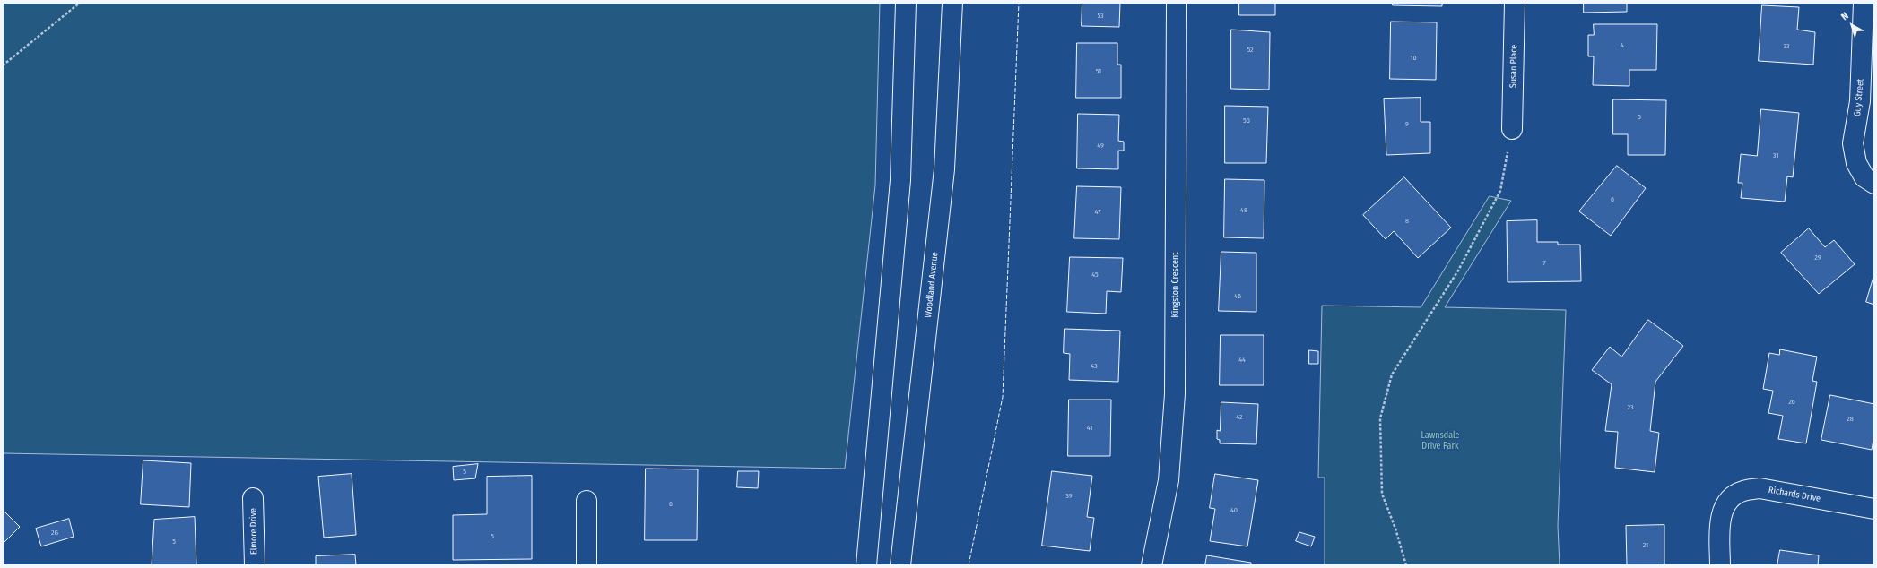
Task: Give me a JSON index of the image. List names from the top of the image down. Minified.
{"streets":{"street":["Susan Place","Guy Street","Woodland Avenue","Kingston Crescent","Richards Drive","Elmore Drive"]},"parks":["Lawnsdale Drive Park"],"house_numbers":["53","4","33","52","10","51","5","50","9","49","31","6","48","47","8","29","7","45","46","44","43","26","23","42","28","41","5","39","6","40","2G","5","5","21"],"north":"top left"}
